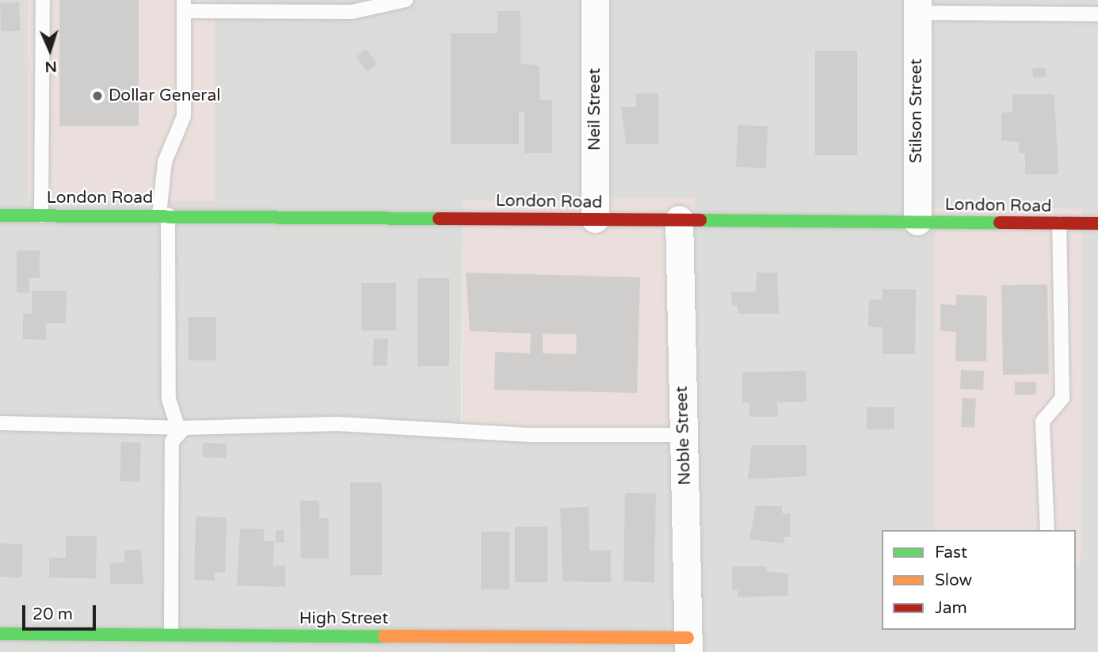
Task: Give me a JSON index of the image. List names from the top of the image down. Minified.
{"streets":{"street":["Neil Street","Stilson Street","London Road","Noble Street","High Street"]},"crossings":[["Neil Street","London Road"],["Stilson Street","London Road"],["London Road","Noble Street"],["Noble Street","High Street"]],"places":["Dollar General"],"legend":["Fast","Slow","Jam"],"scale_bar":"20 m","north":"bottom"}
